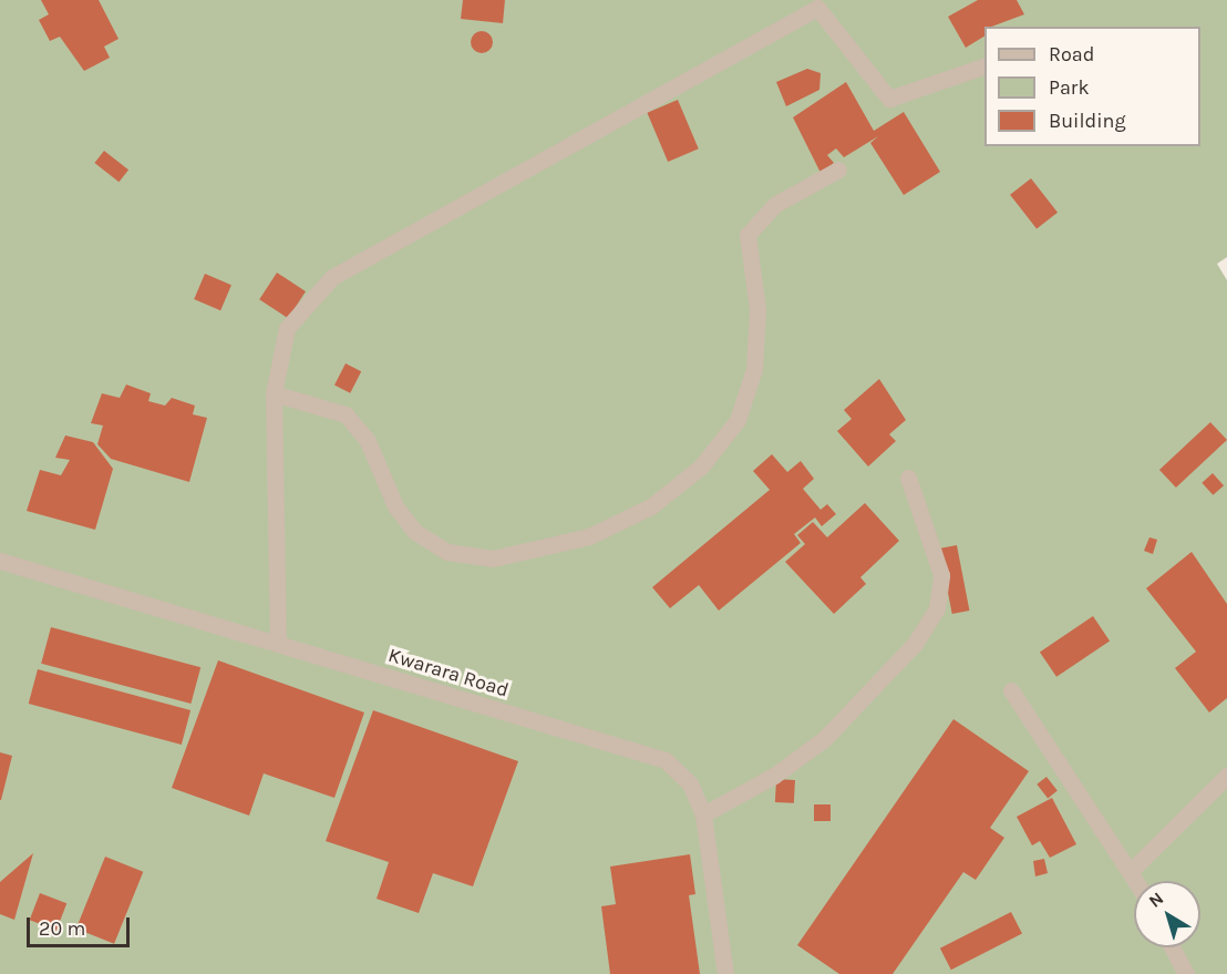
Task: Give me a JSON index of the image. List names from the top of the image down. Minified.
{"streets":{"street":["Kwarara Road"]},"legend":["Road","Park","Building"],"scale_bar":"20 m","north":"top left"}
